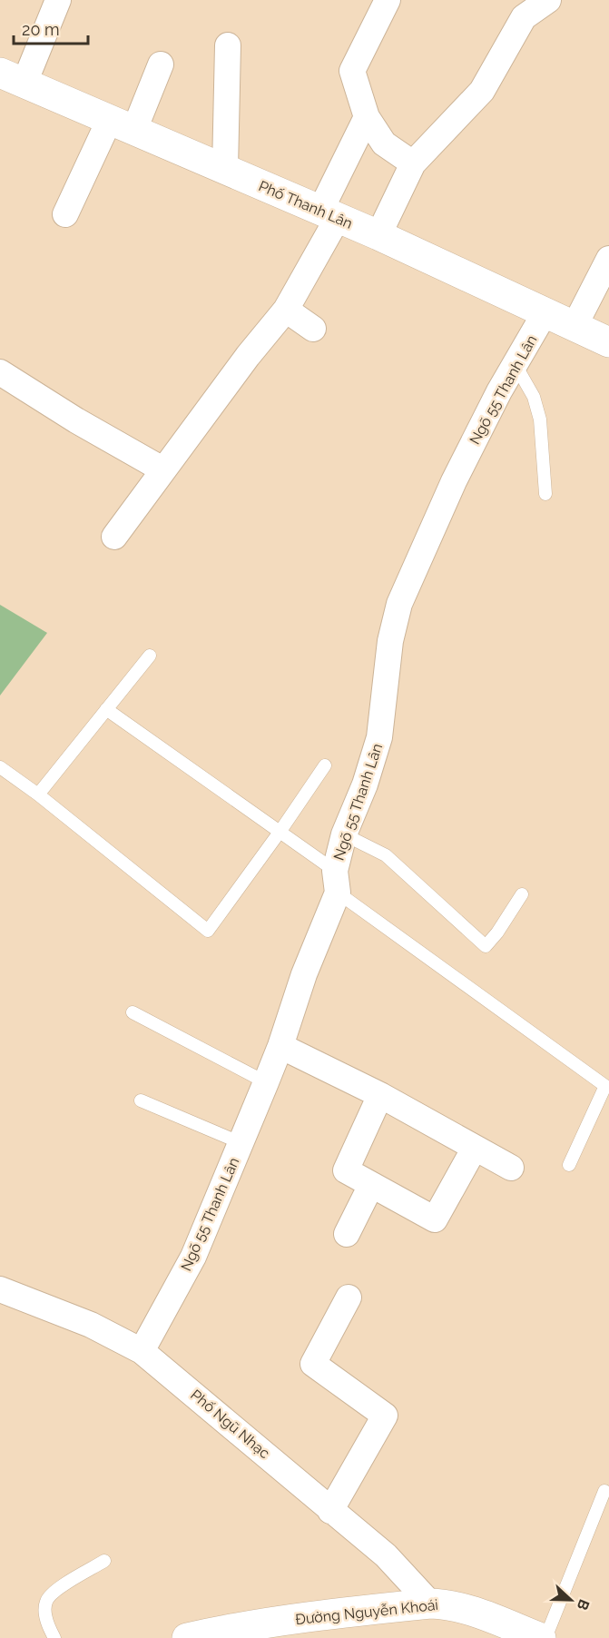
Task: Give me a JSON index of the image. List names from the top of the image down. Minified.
{"streets":{"street":["Phố Thanh Lân","Ngõ 55 Thanh Lân","Phố Ngũ Nhạc","Đường Nguyễn Khoái"]},"crossings":[["Phố Thanh Lân","Ngõ 55 Thanh Lân"],["Ngõ 55 Thanh Lân","Phố Ngũ Nhạc"],["Phố Ngũ Nhạc","Đường Nguyễn Khoái"]],"scale_bar":"20 m","north":"right"}
